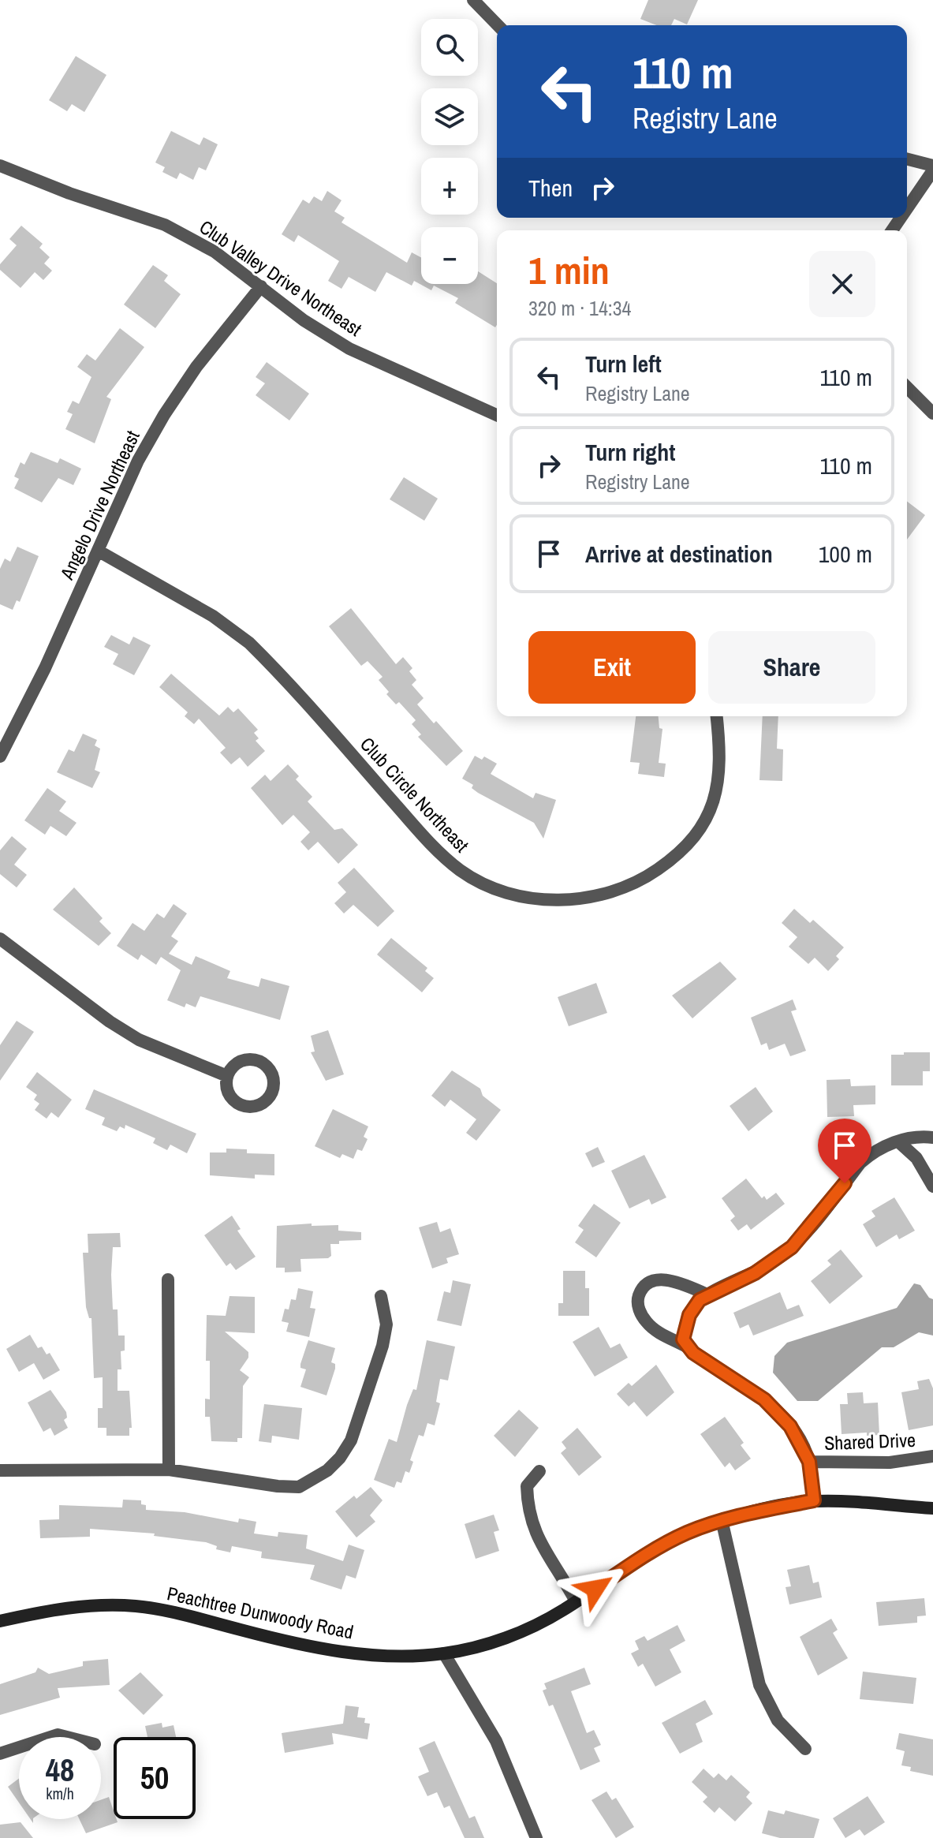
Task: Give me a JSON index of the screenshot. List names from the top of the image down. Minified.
{"streets":{"main road":["Peachtree Dunwoody Road"],"street":["Club Valley Drive Northeast","Angelo Drive Northeast","Club Circle Northeast","Shared Drive"]},"crossings":[["Club Valley Drive Northeast","Angelo Drive Northeast"],["Angelo Drive Northeast","Club Circle Northeast"]],"page":{"map_buttons":["+","−"],"turn":["110 m","Registry Lane"],"then":"Then","heading":["1 min","320 m · 14:34"],"list":[{"name":"Turn left","note":"Registry Lane","value":"110 m"},{"name":"Turn right","note":"Registry Lane","value":"110 m"},{"name":"Arrive at destination","value":"100 m"}],"buttons":["Exit","Share"],"speed":"48 km/h","limit":"50"}}
